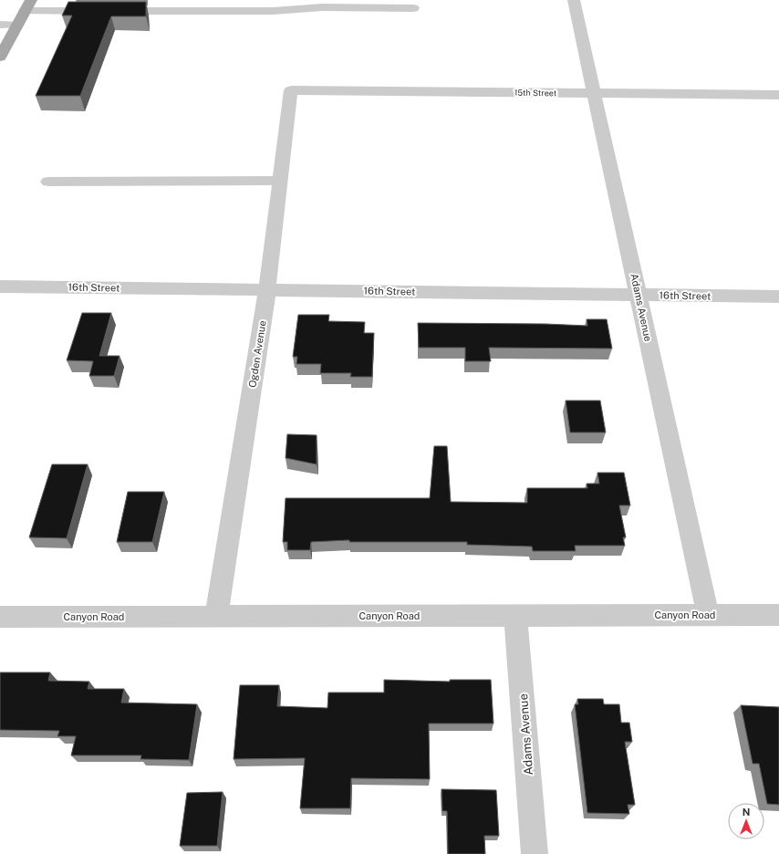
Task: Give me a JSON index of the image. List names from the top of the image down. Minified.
{"streets":{"street":["15th Street","16th Street","Adams Avenue","Ogden Avenue","Canyon Road"]},"crossings":[["15th Street","Adams Avenue"],["15th Street","Ogden Avenue"],["16th Street","Adams Avenue"],["16th Street","Ogden Avenue"],["Adams Avenue","Canyon Road"],["Ogden Avenue","Canyon Road"]],"north":"top"}
